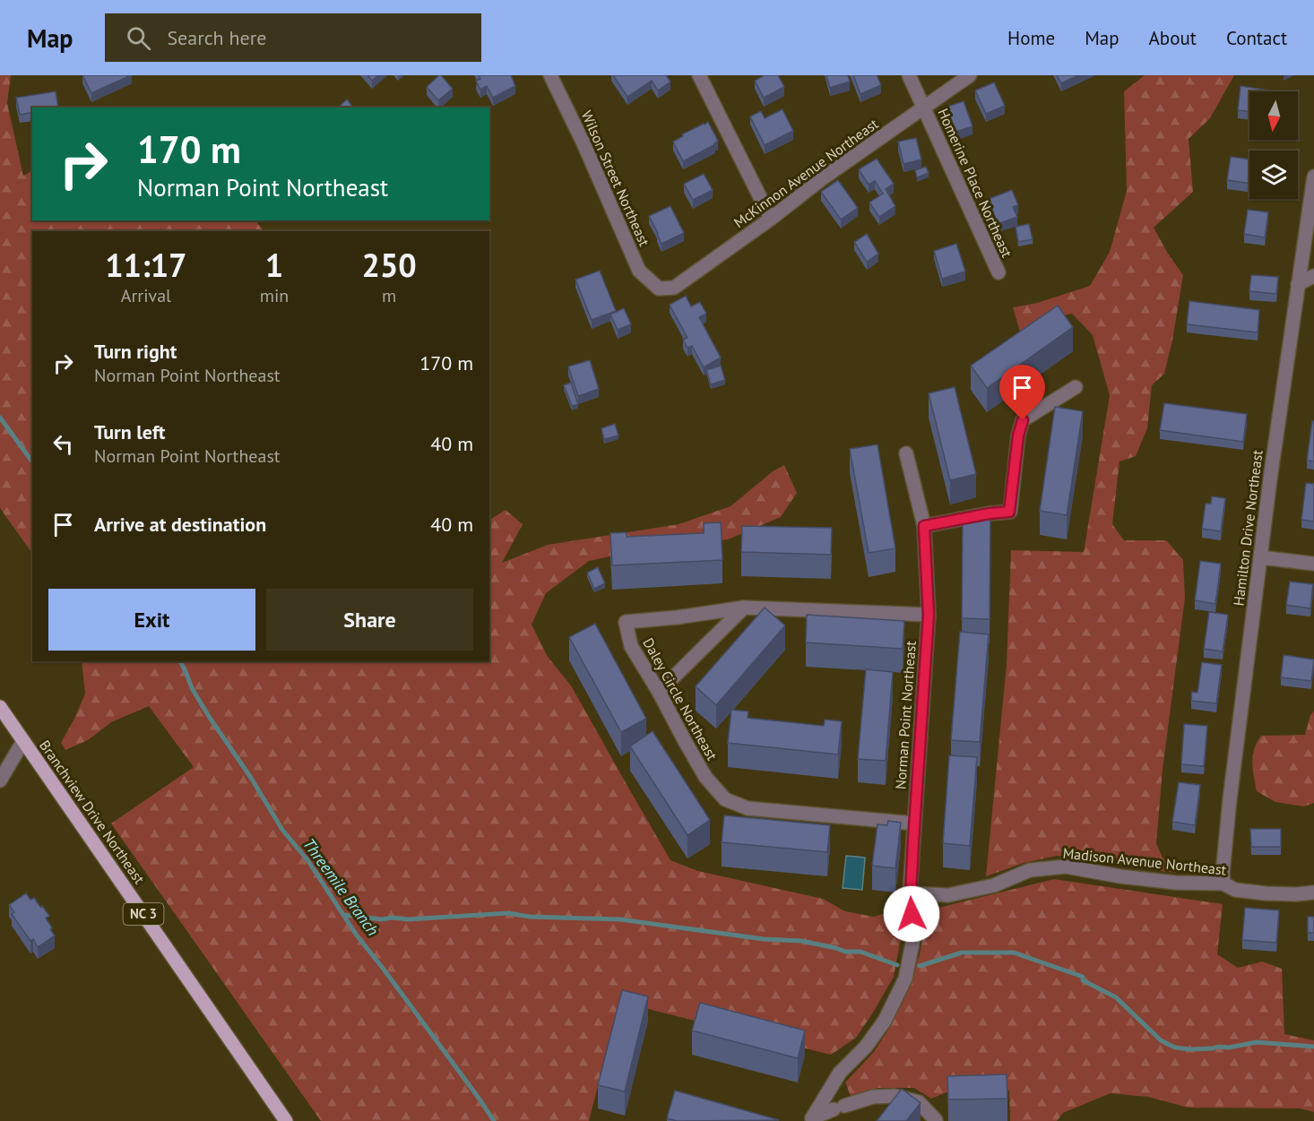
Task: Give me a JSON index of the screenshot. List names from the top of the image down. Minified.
{"streets":{"main road":["Branchview Drive Northeast","NC 3"],"street":["McKinnon Avenue Northeast","Wilson Street Northeast","Homerine Place Northeast","Hamilton Drive Northeast","Daley Circle Northeast","Norman Point Northeast","Madison Avenue Northeast"]},"crossings":[["McKinnon Avenue Northeast","Wilson Street Northeast"],["McKinnon Avenue Northeast","Homerine Place Northeast"],["Hamilton Drive Northeast","Madison Avenue Northeast"],["Daley Circle Northeast","Norman Point Northeast"],["Norman Point Northeast","Madison Avenue Northeast"]],"water":["Threemile Branch"],"north":"bottom","page":{"header":"Map","search":"Search here","nav":["Home","Map","About","Contact"],"turn":["170 m","Norman Point Northeast"],"eta":["11:17","Arrival","1","min","250","m"],"list":[{"name":"Turn right","note":"Norman Point Northeast","value":"170 m"},{"name":"Turn left","note":"Norman Point Northeast","value":"40 m"},{"name":"Arrive at destination","value":"40 m"}],"buttons":["Exit","Share"]}}
